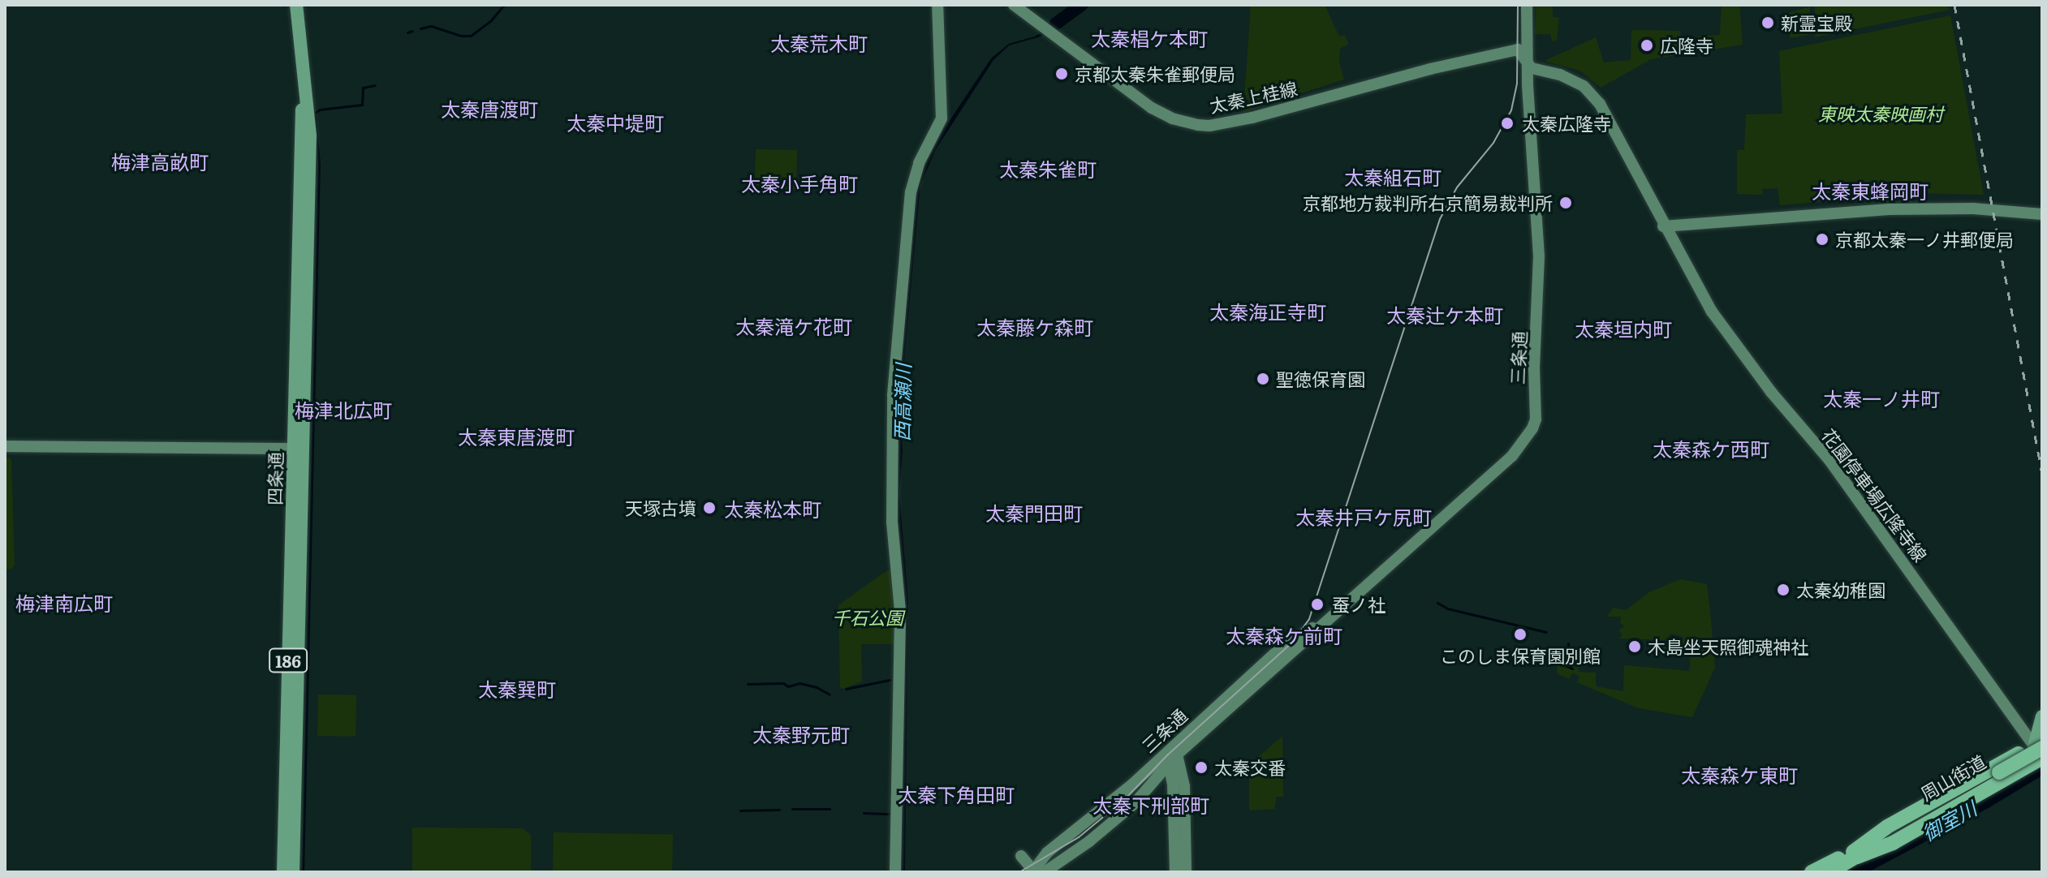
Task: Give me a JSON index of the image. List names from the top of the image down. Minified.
{"streets":{"highway":["周山街道"],"main road":["太秦上桂線","三条通","四条通","花園停車場広隆寺線","186"]},"crossings":[["太秦上桂線","三条通"],["太秦上桂線","花園停車場広隆寺線"],["三条通","花園停車場広隆寺線"],["花園停車場広隆寺線","周山街道"]],"districts":["太秦椙ケ本町","太秦荒木町","太秦唐渡町","太秦中堤町","梅津高畝町","太秦朱雀町","太秦組石町","太秦小手角町","太秦東蜂岡町","太秦海正寺町","太秦辻ケ本町","太秦滝ケ花町","太秦藤ケ森町","太秦垣内町","太秦一ノ井町","梅津北広町","太秦東唐渡町","太秦森ケ西町","太秦松本町","太秦門田町","太秦井戸ケ尻町","梅津南広町","太秦森ケ前町","太秦巽町","太秦野元町","太秦森ケ東町","太秦下角田町","太秦下刑部町"],"water":["西高瀬川","御室川"],"parks":["東映太秦映画村","千石公園"],"places":["新霊宝殿","広隆寺","京都太秦朱雀郵便局","太秦広隆寺","京都地方裁判所右京簡易裁判所","京都太秦一ノ井郵便局","聖徳保育園","天塚古墳","太秦幼稚園","蚕ノ社","このしま保育園別館","木島坐天照御魂神社","太秦交番"]}
